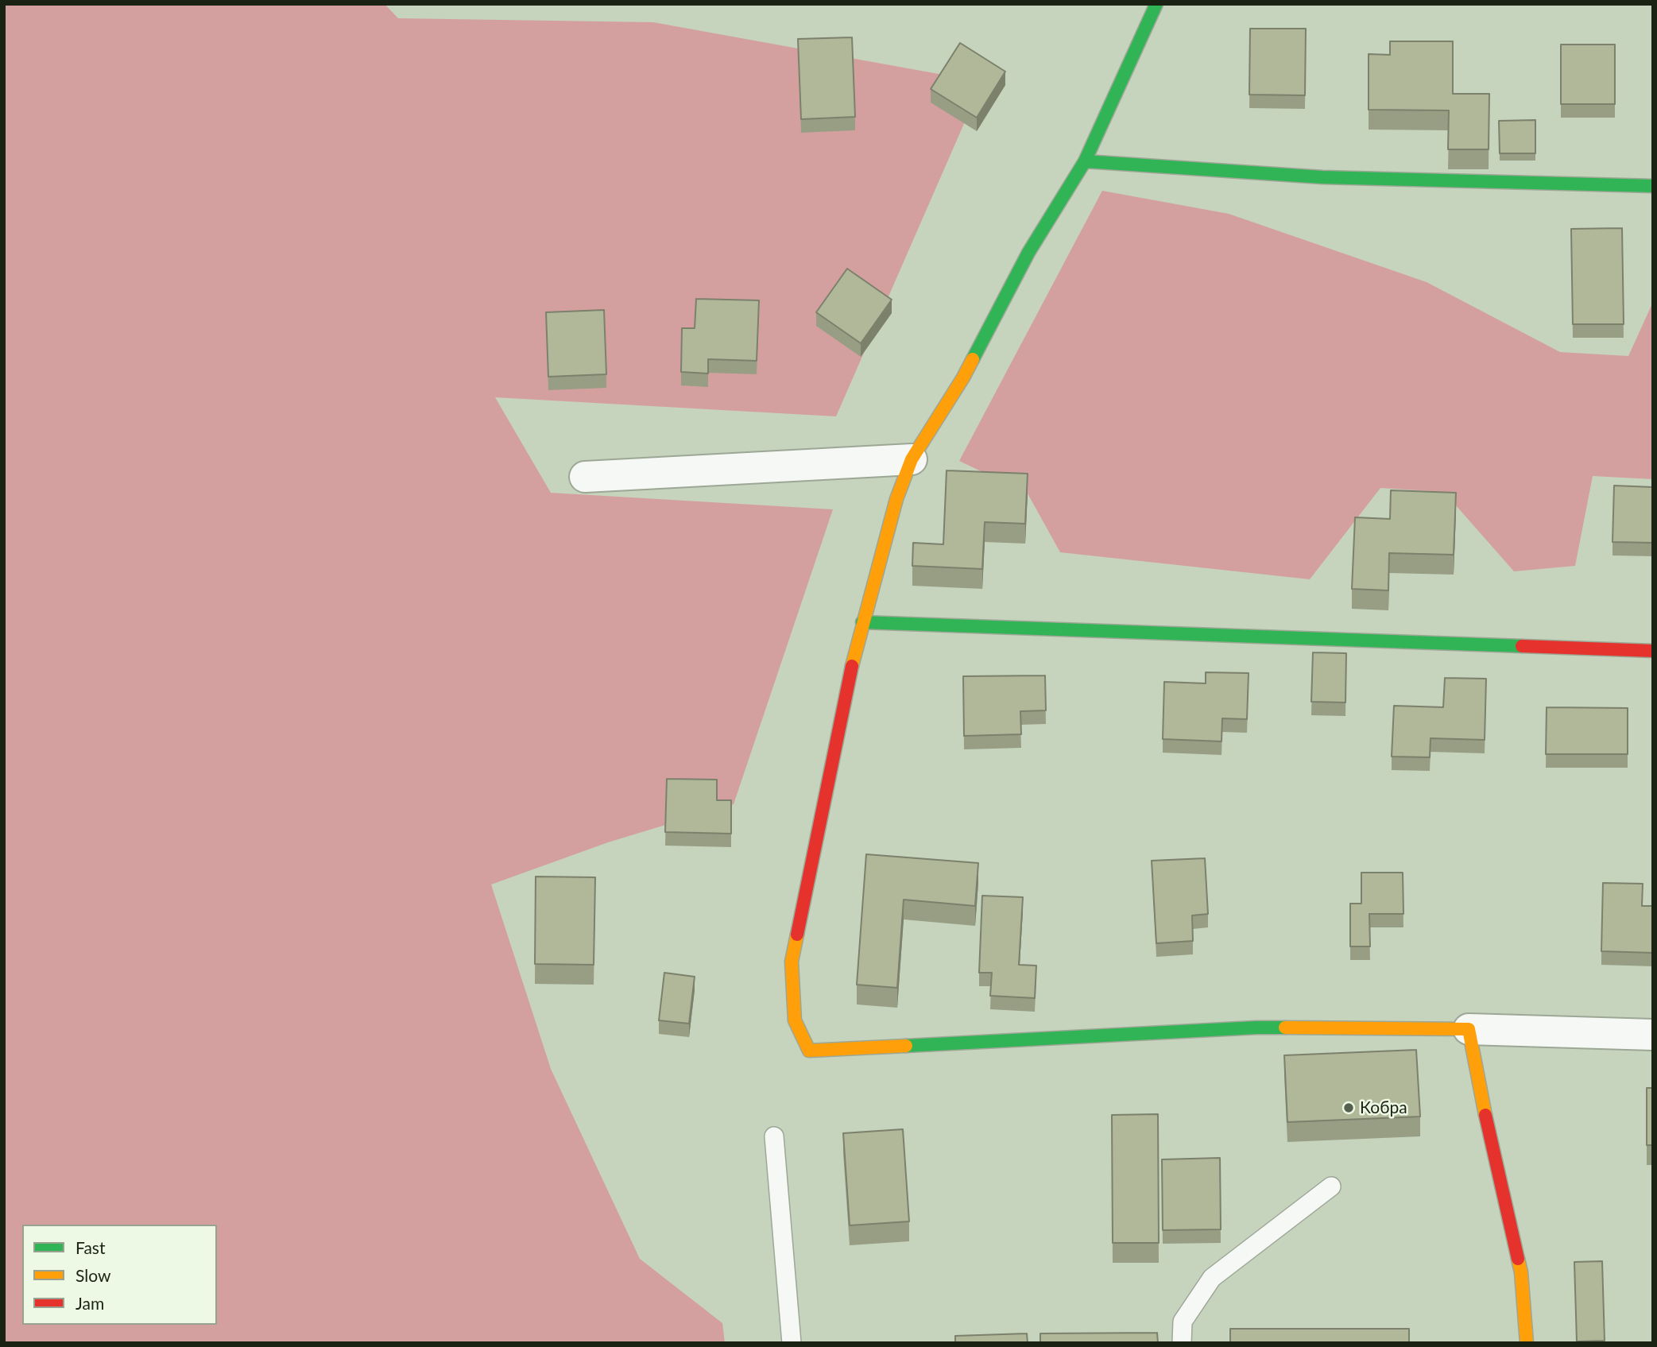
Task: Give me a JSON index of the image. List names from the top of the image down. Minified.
{"places":["Кобра"],"legend":["Fast","Slow","Jam"]}
